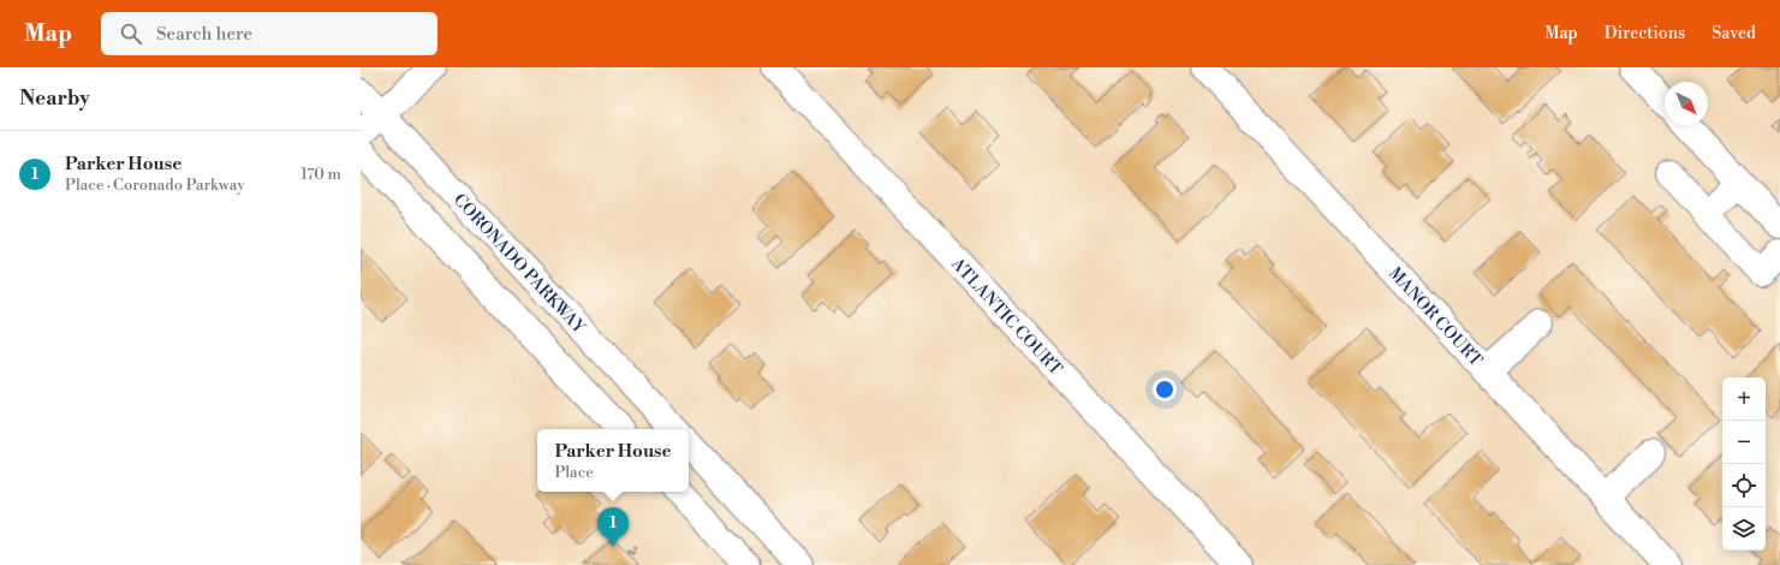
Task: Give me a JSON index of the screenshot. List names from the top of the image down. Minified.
{"streets":{"street":["CORONADO PARKWAY","ATLANTIC COURT","MANOR COURT"]},"north":"bottom right","page":{"header":"Map","search":"Search here","nav":["Map","Directions","Saved"],"heading":"Nearby","list":[{"mark":"1","name":"Parker House","note":"Place · Coronado Parkway","value":"170 m"}],"map_buttons":["+","−"],"popup":["Parker House","Place"],"pins":"1"}}
